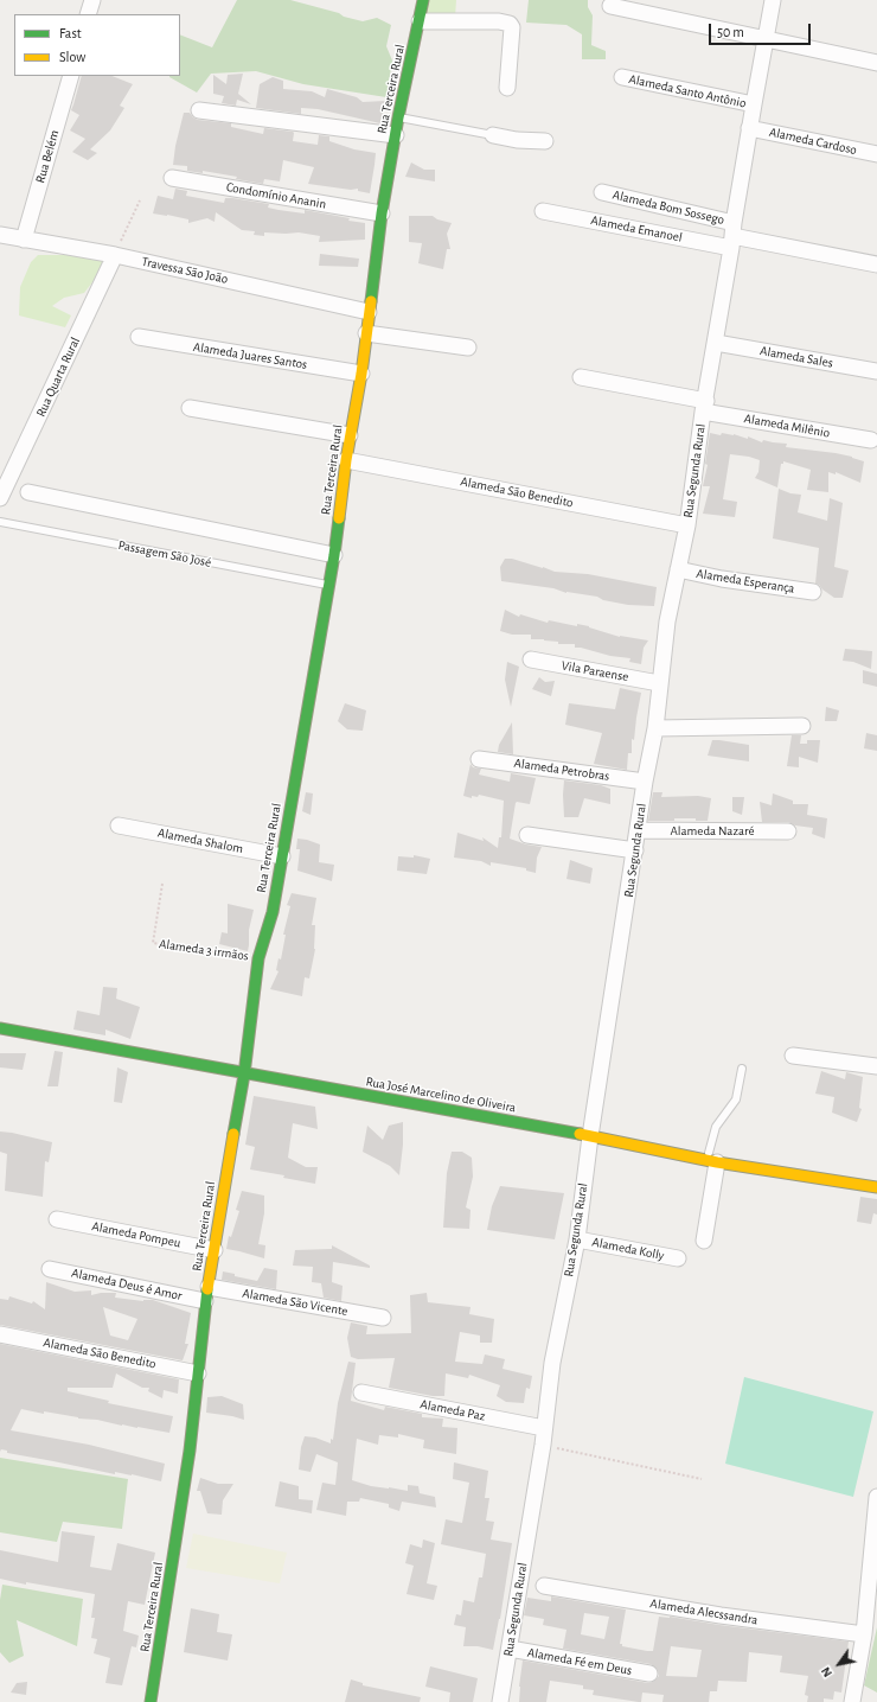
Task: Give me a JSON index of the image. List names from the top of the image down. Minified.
{"streets":{"street":["Rua Terceira Rural","Alameda Santo Antônio","Alameda Cardoso","Rua Belém","Condomínio Ananin","Alameda Bom Sossego","Alameda Emanoel","Travessa São João","Alameda Juares Santos","Alameda Sales","Rua Quarta Rural","Alameda Milênio","Rua Segunda Rural","Alameda São Benedito","Alameda Esperança","Vila Paraense","Alameda Petrobras","Alameda Nazaré","Alameda Shalom","Rua José Marcelino de Oliveira","Alameda Pompeu","Alameda Kolly","Alameda Deus é Amor","Alameda São Vicente","Alameda Paz","Alameda Alecssandra","Alameda Fé em Deus"],"lane":["Passagem São José"],"path":["Alameda 3 irmãos"]},"crossings":[["Rua Terceira Rural","Condomínio Ananin"],["Rua Terceira Rural","Travessa São João"],["Rua Terceira Rural","Alameda Juares Santos"],["Rua Terceira Rural","Alameda São Benedito"],["Rua Terceira Rural","Passagem São José"],["Rua Terceira Rural","Alameda Shalom"],["Rua Terceira Rural","Alameda 3 irmãos"],["Rua Terceira Rural","Rua José Marcelino de Oliveira"],["Rua Terceira Rural","Alameda Pompeu"],["Rua Terceira Rural","Alameda Deus é Amor"],["Rua Terceira Rural","Alameda São Vicente"],["Alameda Santo Antônio","Rua Segunda Rural"],["Alameda Cardoso","Rua Segunda Rural"],["Rua Belém","Travessa São João"],["Alameda Bom Sossego","Alameda Emanoel"],["Alameda Bom Sossego","Rua Segunda Rural"],["Alameda Emanoel","Rua Segunda Rural"],["Travessa São João","Rua Quarta Rural"],["Alameda Sales","Rua Segunda Rural"],["Alameda Milênio","Rua Segunda Rural"],["Rua Segunda Rural","Alameda São Benedito"],["Rua Segunda Rural","Alameda Esperança"],["Rua Segunda Rural","Vila Paraense"],["Rua Segunda Rural","Alameda Petrobras"],["Rua Segunda Rural","Alameda Nazaré"],["Rua Segunda Rural","Rua José Marcelino de Oliveira"],["Rua Segunda Rural","Alameda Kolly"],["Rua Segunda Rural","Alameda Paz"],["Rua Segunda Rural","Alameda Fé em Deus"],["Alameda Deus é Amor","Alameda São Vicente"]],"legend":["Fast","Slow"],"scale_bar":"50 m","north":"bottom left"}
